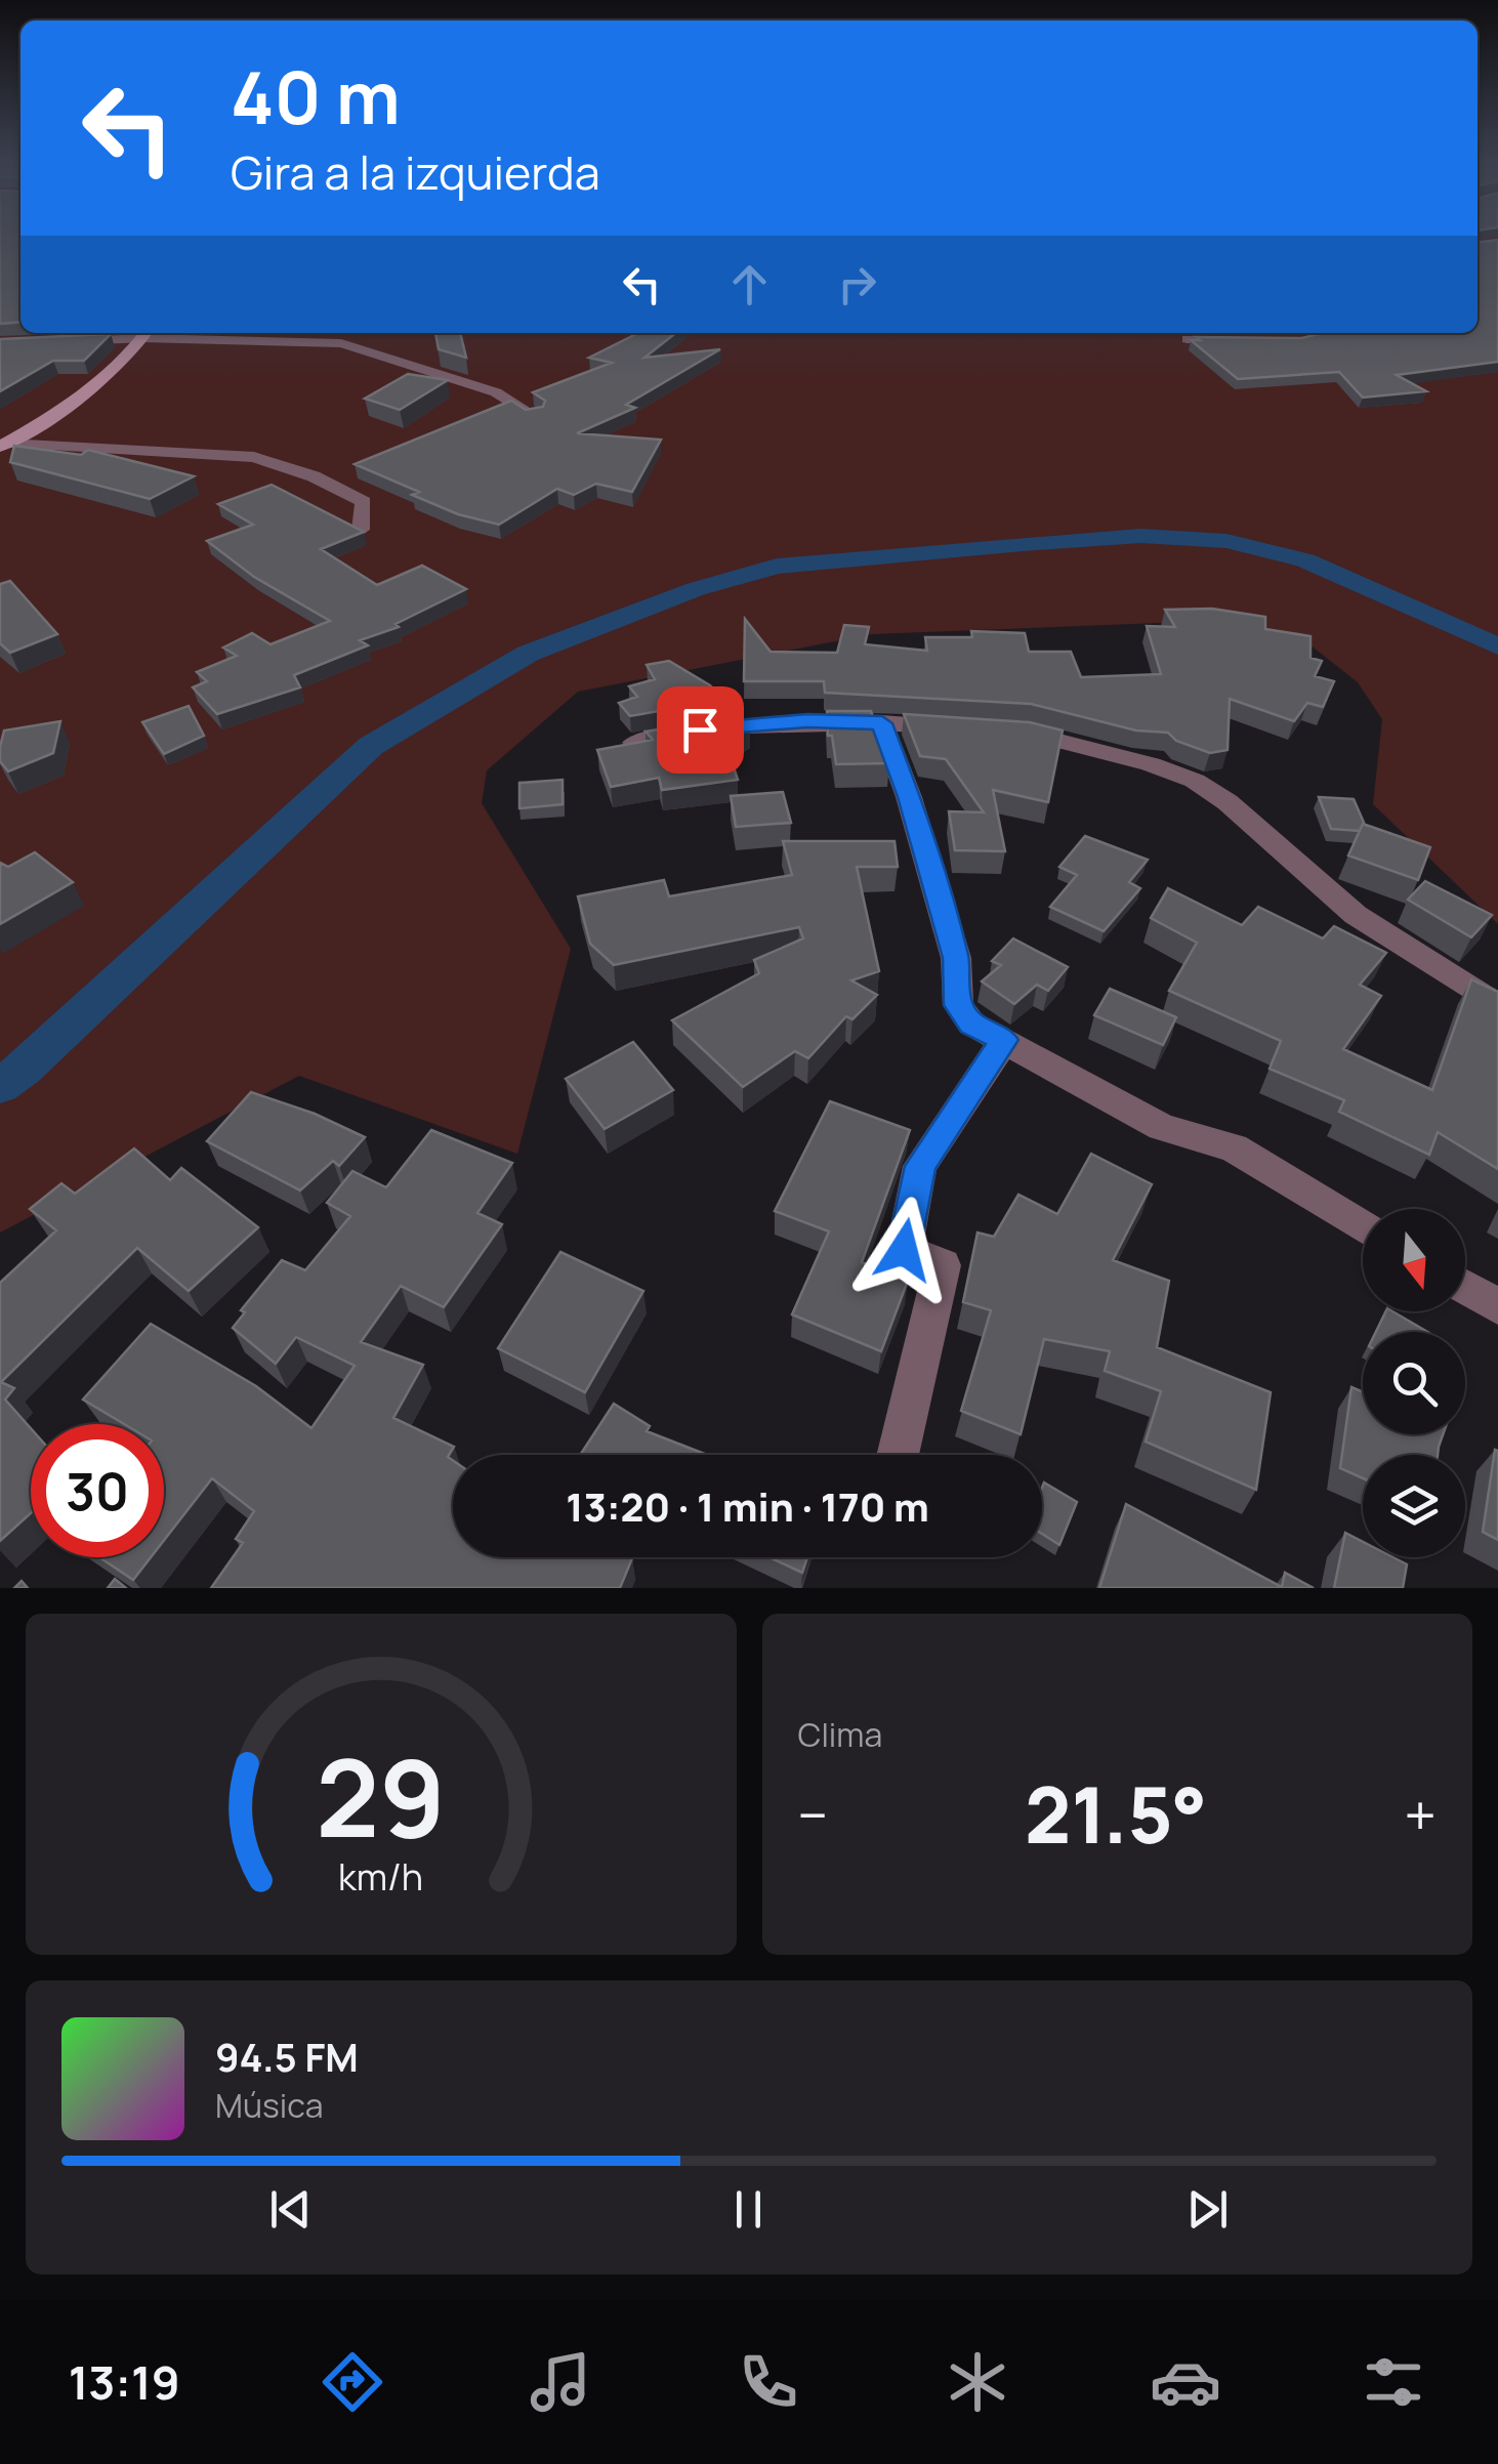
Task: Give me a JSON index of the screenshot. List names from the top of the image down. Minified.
{"north":"bottom","page":{"turn":["40 m","Gira a la izquierda"],"limit":"30","trip":"13:20 · 1 min · 170 m","tile":"Clima","heat":["−","21.5°","+"],"song":["94.5 FM","Música"],"tabs":"13:19","gauge":["29","km/h"]}}
